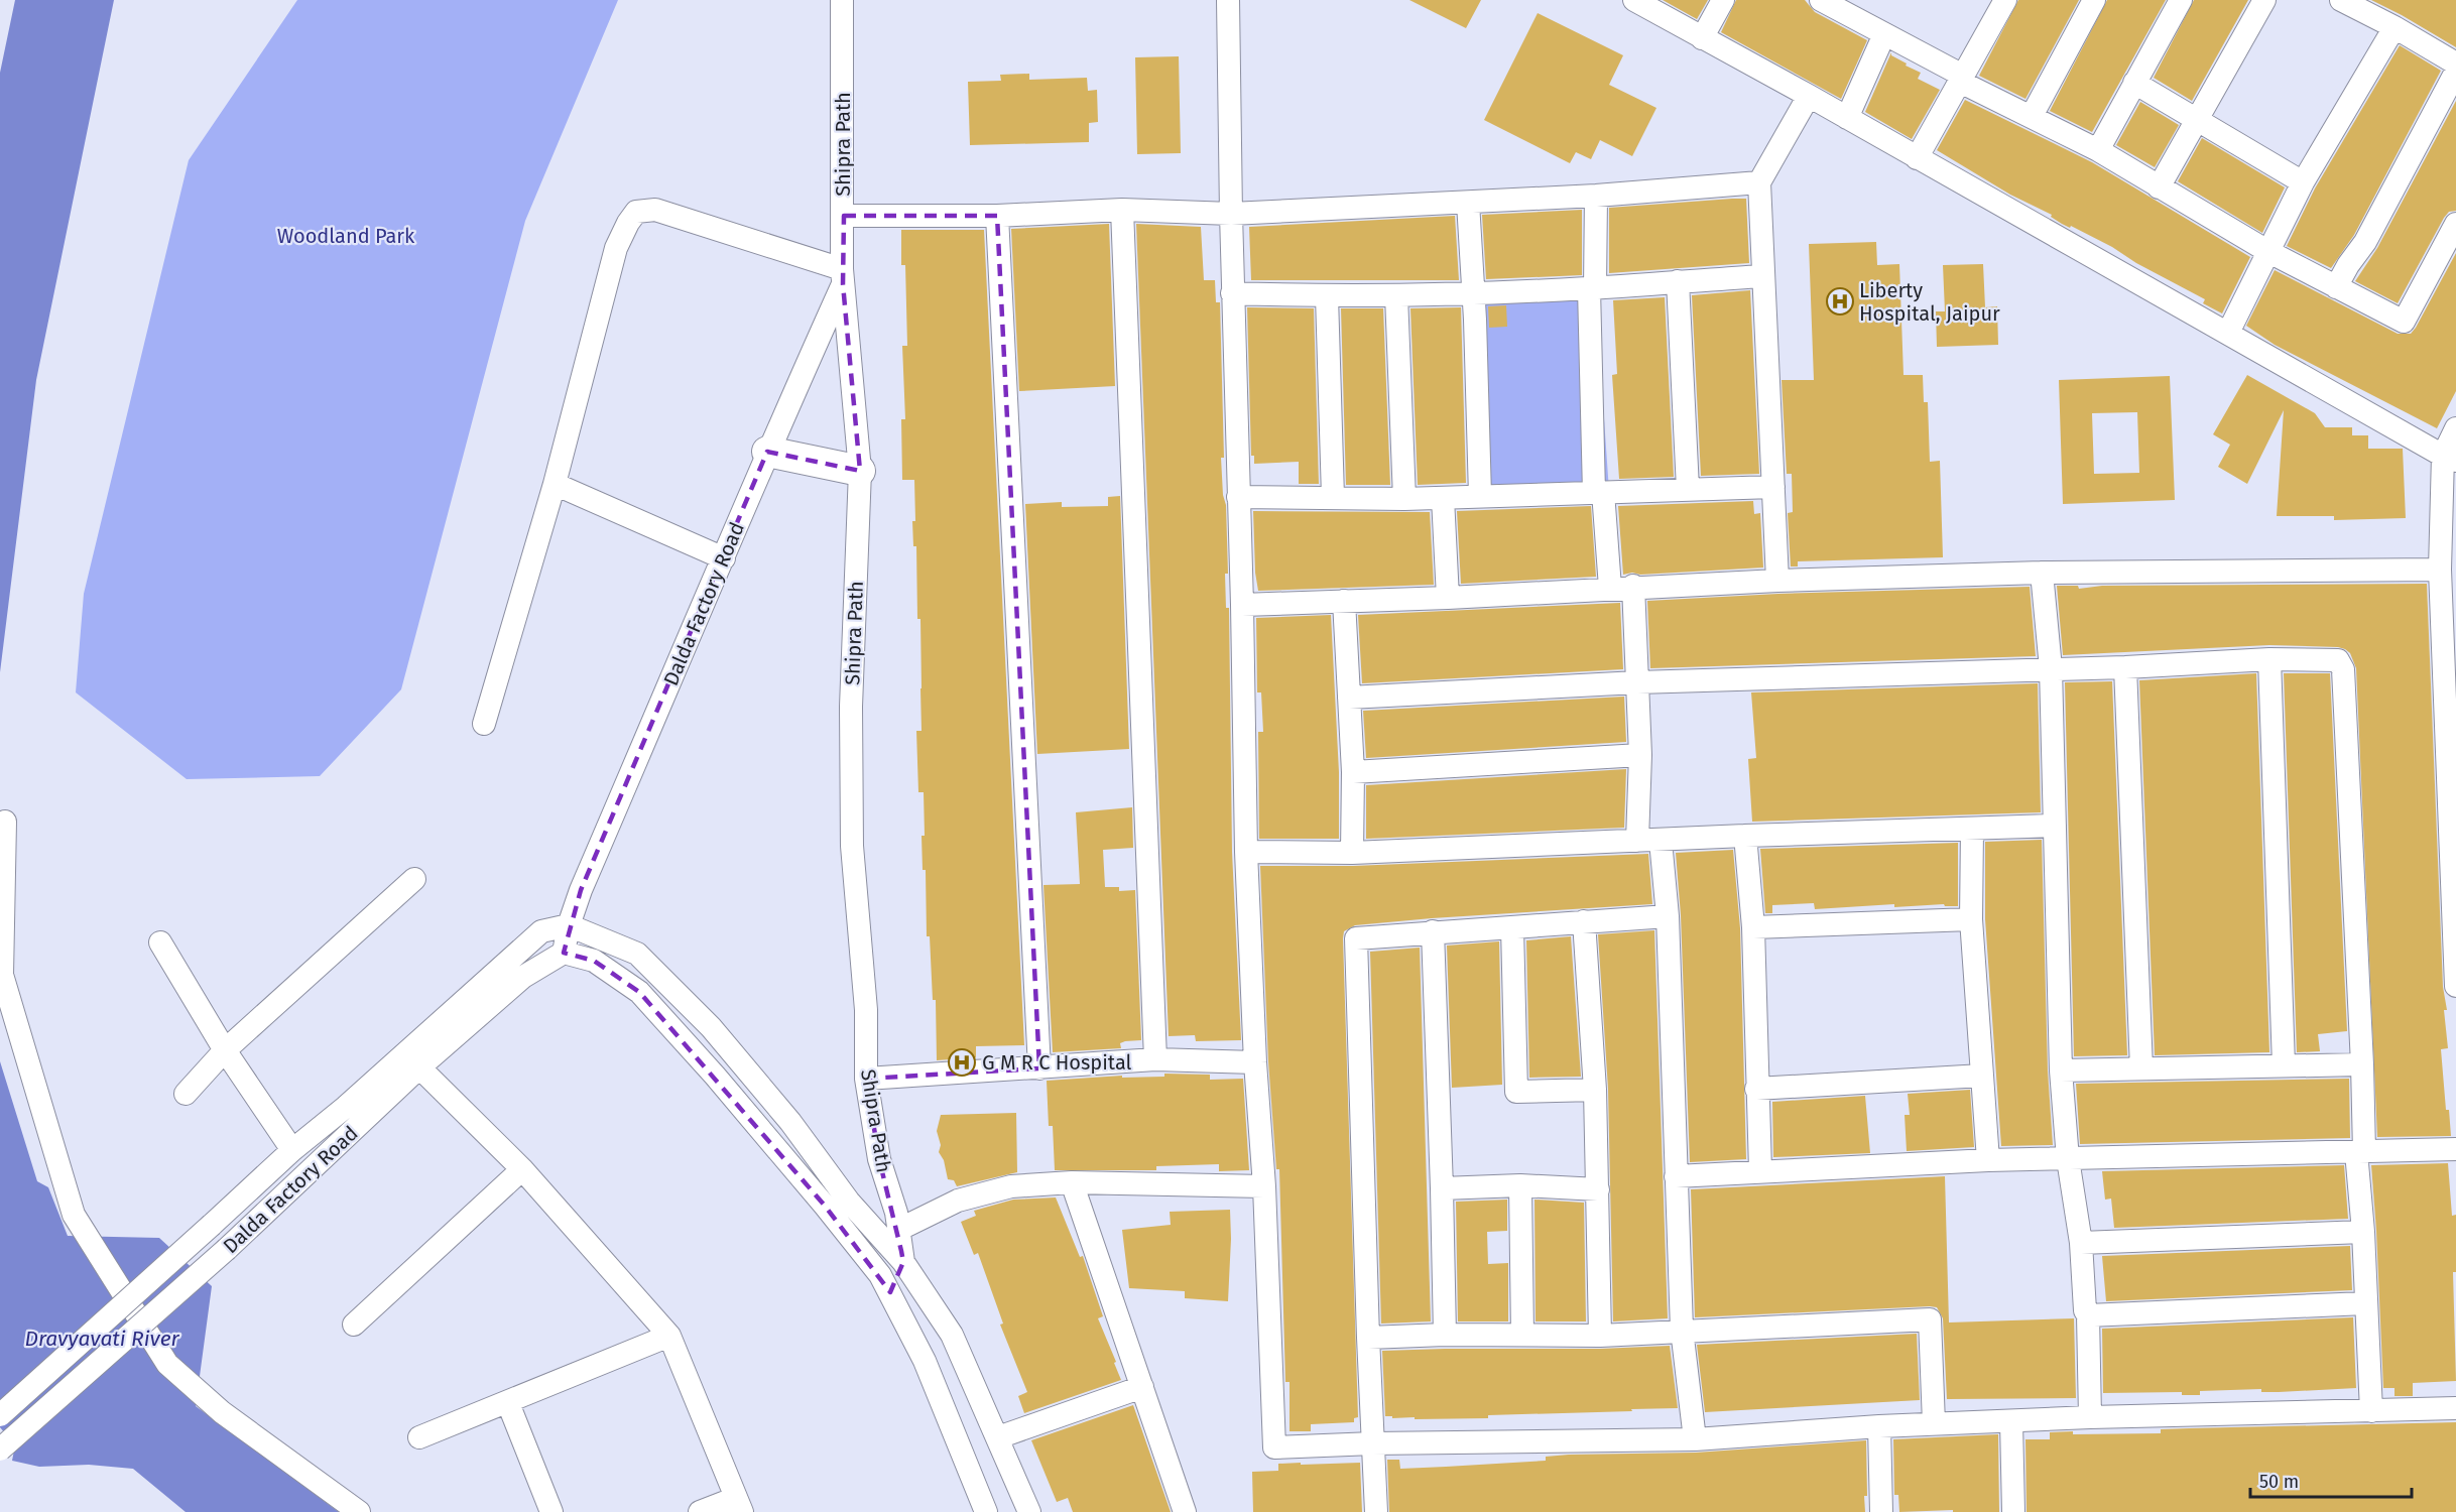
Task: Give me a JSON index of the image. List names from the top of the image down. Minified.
{"streets":{"street":["Shipra Path","Dalda Factory Road"]},"crossings":[["Shipra Path","Dalda Factory Road"]],"water":["Dravyavati River"],"parks":["Woodland Park"],"places":{"hospital":["Liberty Hospital, Jaipur","G M R C Hospital"]},"scale_bar":"50 m"}
